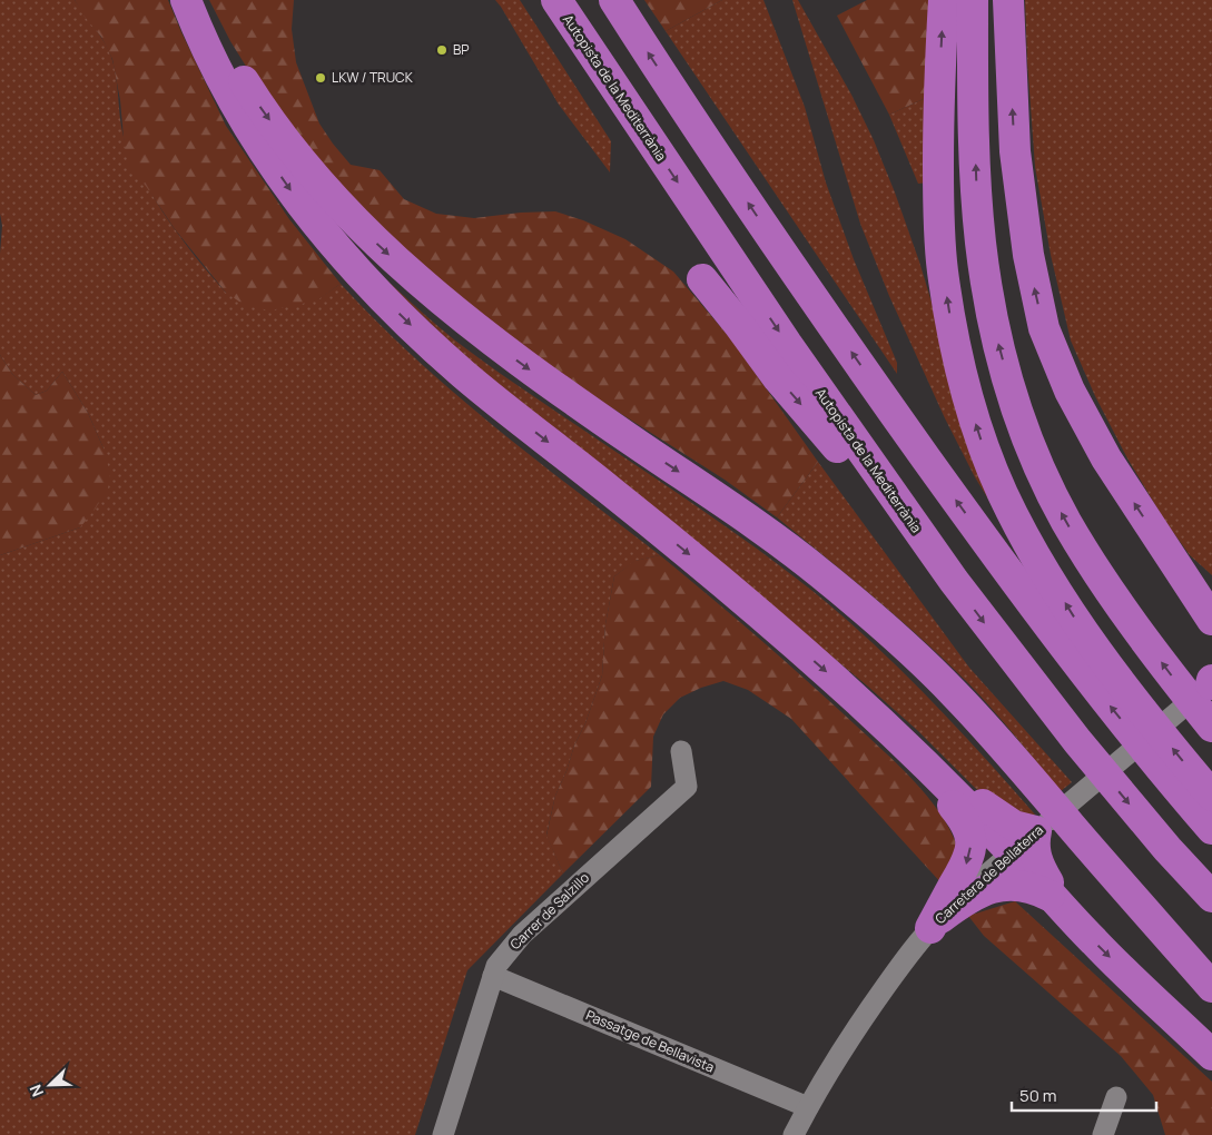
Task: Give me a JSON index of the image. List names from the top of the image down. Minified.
{"streets":{"highway":["Autopista de la Mediterrània"],"street":["Carretera de Bellaterra","Carrer de Salzillo","Passatge de Bellavista"]},"crossings":[["Carretera de Bellaterra","Passatge de Bellavista"],["Carrer de Salzillo","Passatge de Bellavista"]],"places":["BP","LKW / TRUCK"],"scale_bar":"50 m","north":"bottom left"}
